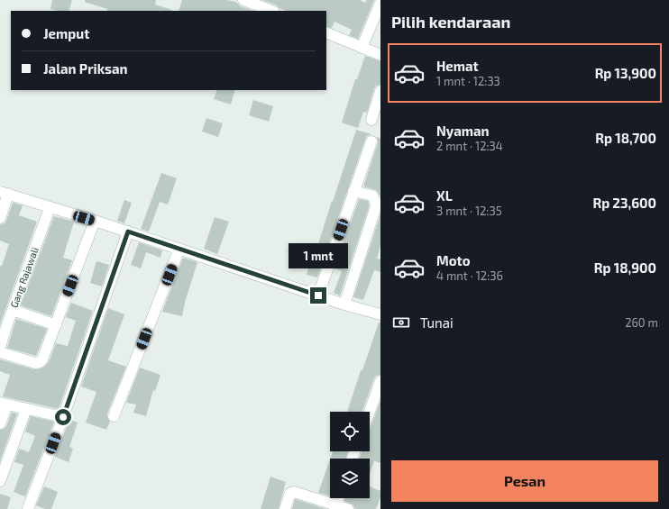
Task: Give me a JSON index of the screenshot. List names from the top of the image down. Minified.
{"streets":{"street":["Gang Rajawali"]},"page":{"heading":"Pilih kendaraan","banner":["Jemput","Jalan Priksan"],"list":[{"name":"Hemat","note":"1 mnt · 12:33","value":"Rp 13,900"},{"name":"Nyaman","note":"2 mnt · 12:34","value":"Rp 18,700"},{"name":"XL","note":"3 mnt · 12:35","value":"Rp 23,600"},{"name":"Moto","note":"4 mnt · 12:36","value":"Rp 18,900"}],"bubble":"1 mnt","pay":["Tunai","260 m"],"buttons":"Pesan"}}
